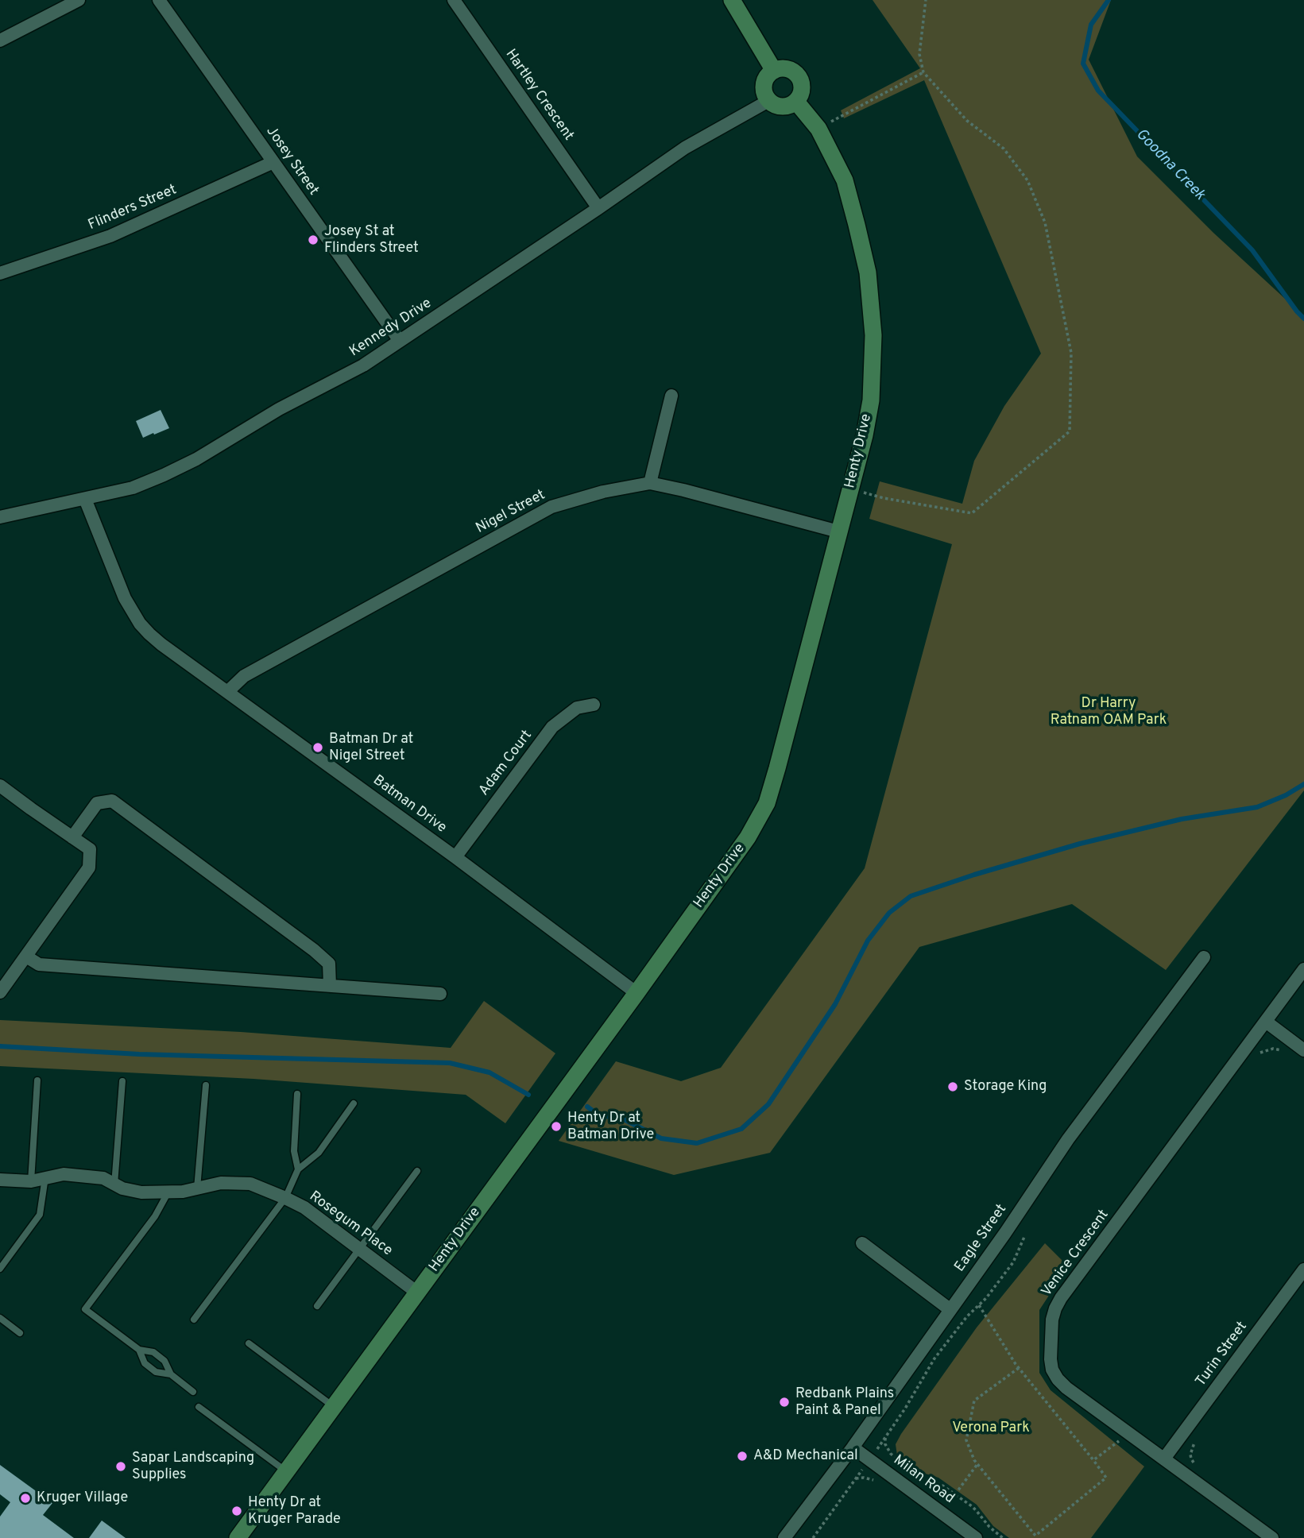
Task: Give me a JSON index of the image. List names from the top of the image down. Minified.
{"streets":{"street":["Hartley Crescent","Josey Street","Flinders Street","Kennedy Drive","Henty Drive","Nigel Street","Adam Court","Batman Drive","Rosegum Place","Eagle Street","Venice Crescent","Turin Street","Milan Road"]},"crossings":[["Hartley Crescent","Kennedy Drive"],["Josey Street","Flinders Street"],["Josey Street","Kennedy Drive"],["Kennedy Drive","Henty Drive"],["Kennedy Drive","Batman Drive"],["Henty Drive","Nigel Street"],["Henty Drive","Batman Drive"],["Henty Drive","Rosegum Place"],["Nigel Street","Batman Drive"],["Adam Court","Batman Drive"],["Eagle Street","Milan Road"],["Venice Crescent","Turin Street"]],"water":["Goodna Creek"],"parks":["Dr Harry Ratnam OAM Park","Verona Park"],"places":["Josey St at Flinders Street","Batman Dr at Nigel Street","Storage King","Henty Dr at Batman Drive","Redbank Plains Paint & Panel","A&D Mechanical","Sapar Landscaping Supplies","Kruger Village","Henty Dr at Kruger Parade"]}
